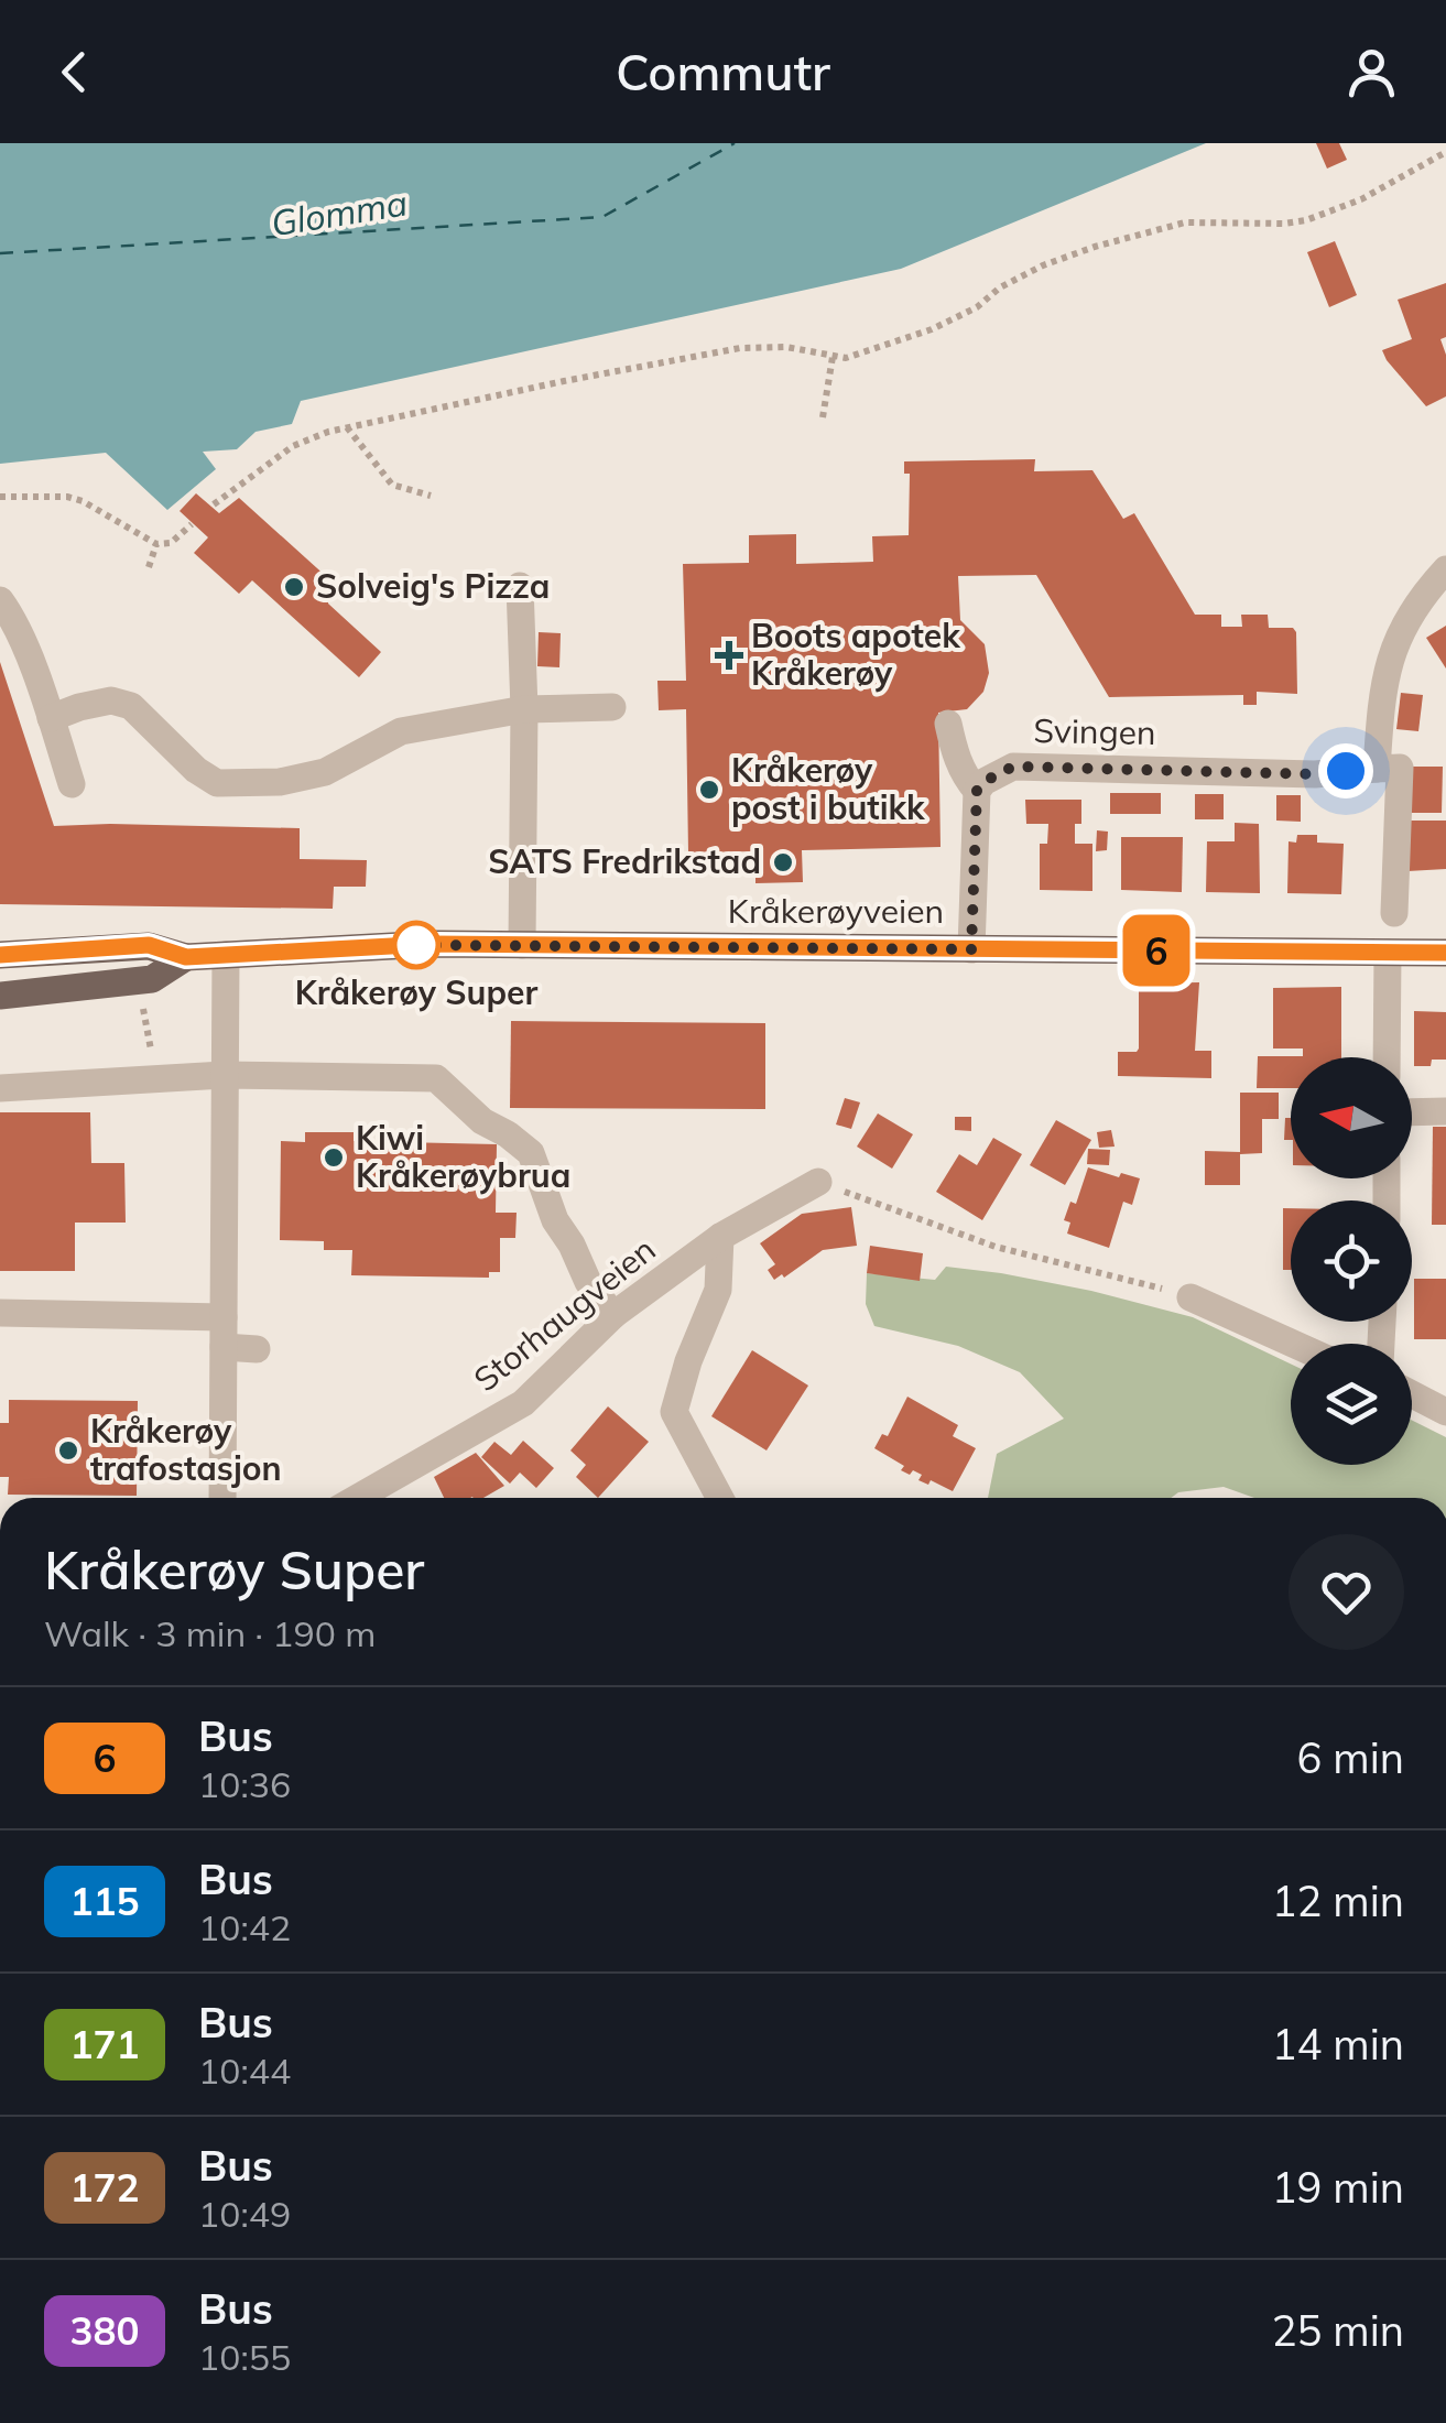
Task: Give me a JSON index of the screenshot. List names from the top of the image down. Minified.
{"streets":{"main road":["Kråkerøyveien"],"street":["Svingen","Storhaugveien"]},"water":["Glomma"],"places":{"other":["Solveig's Pizza","Kråkerøy post i butikk","SATS Fredrikstad","Kråkerøy Super","Kiwi Kråkerøybrua","Kråkerøy trafostasjon"],"health":["Boots apotek Kråkerøy"]},"lines":["bus line 6"],"north":"left","page":{"header":"Commutr","on_map":"6","heading":["Kråkerøy Super","Walk · 3 min · 190 m"],"list":[{"mark":"6","name":"Bus","note":"10:36","value":"6 min"},{"mark":"115","name":"Bus","note":"10:42","value":"12 min"},{"mark":"171","name":"Bus","note":"10:44","value":"14 min"},{"mark":"172","name":"Bus","note":"10:49","value":"19 min"},{"mark":"380","name":"Bus","note":"10:55","value":"25 min"}]}}
